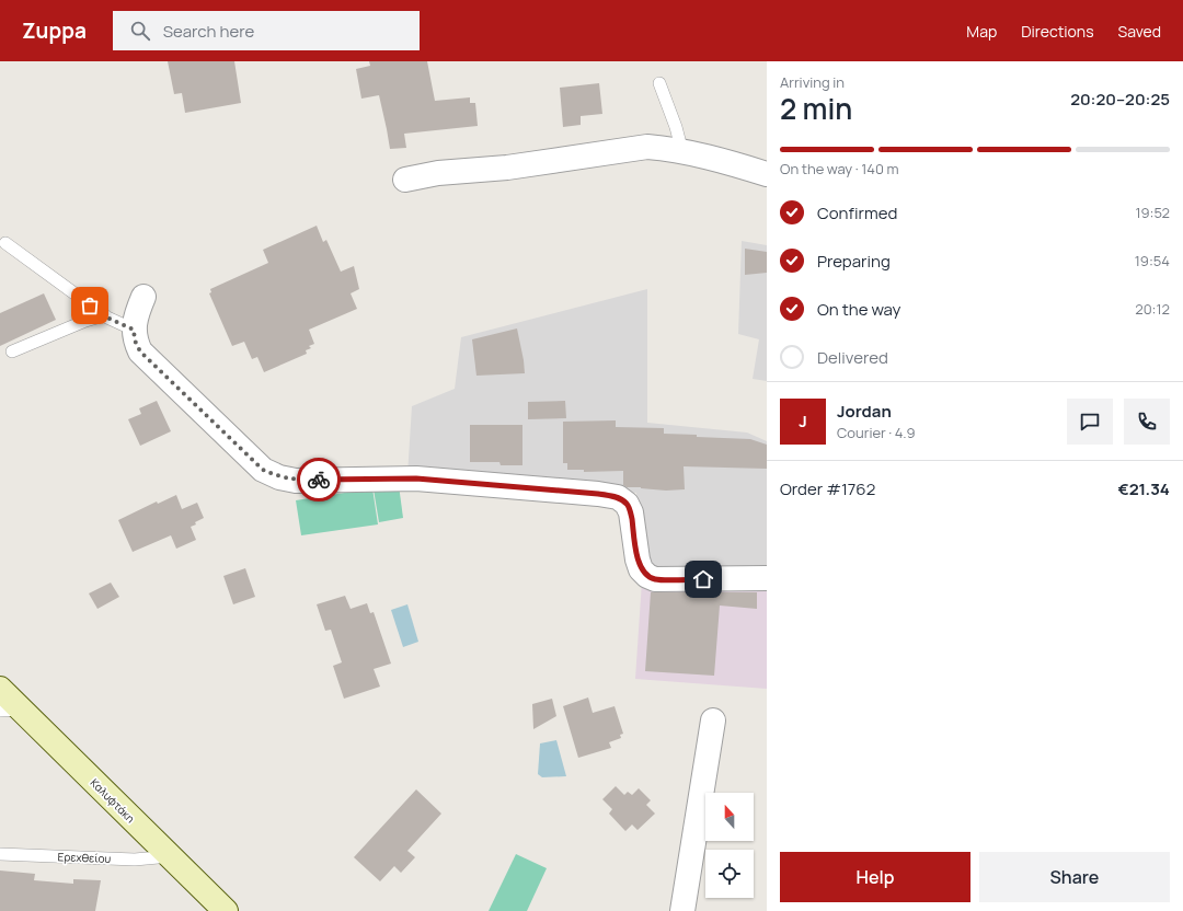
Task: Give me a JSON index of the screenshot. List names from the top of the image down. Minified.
{"streets":{"main road":["Καλυφτάκη"],"lane":["Ερεχθείου"]},"crossings":[["Καλυφτάκη","Ερεχθείου"]],"north":"top","page":{"header":"Zuppa","search":"Search here","nav":["Map","Directions","Saved"],"heading":["2 min","Arriving in","20:20–20:25"],"panel":["Jordan","Courier · 4.9","Order #1762","€21.34"],"bar":"On the way · 140 m","list":[["Confirmed","19:52"],["Preparing","19:54"],["On the way","20:12"],"Delivered"],"round":"J","buttons":["Help","Share"]}}
